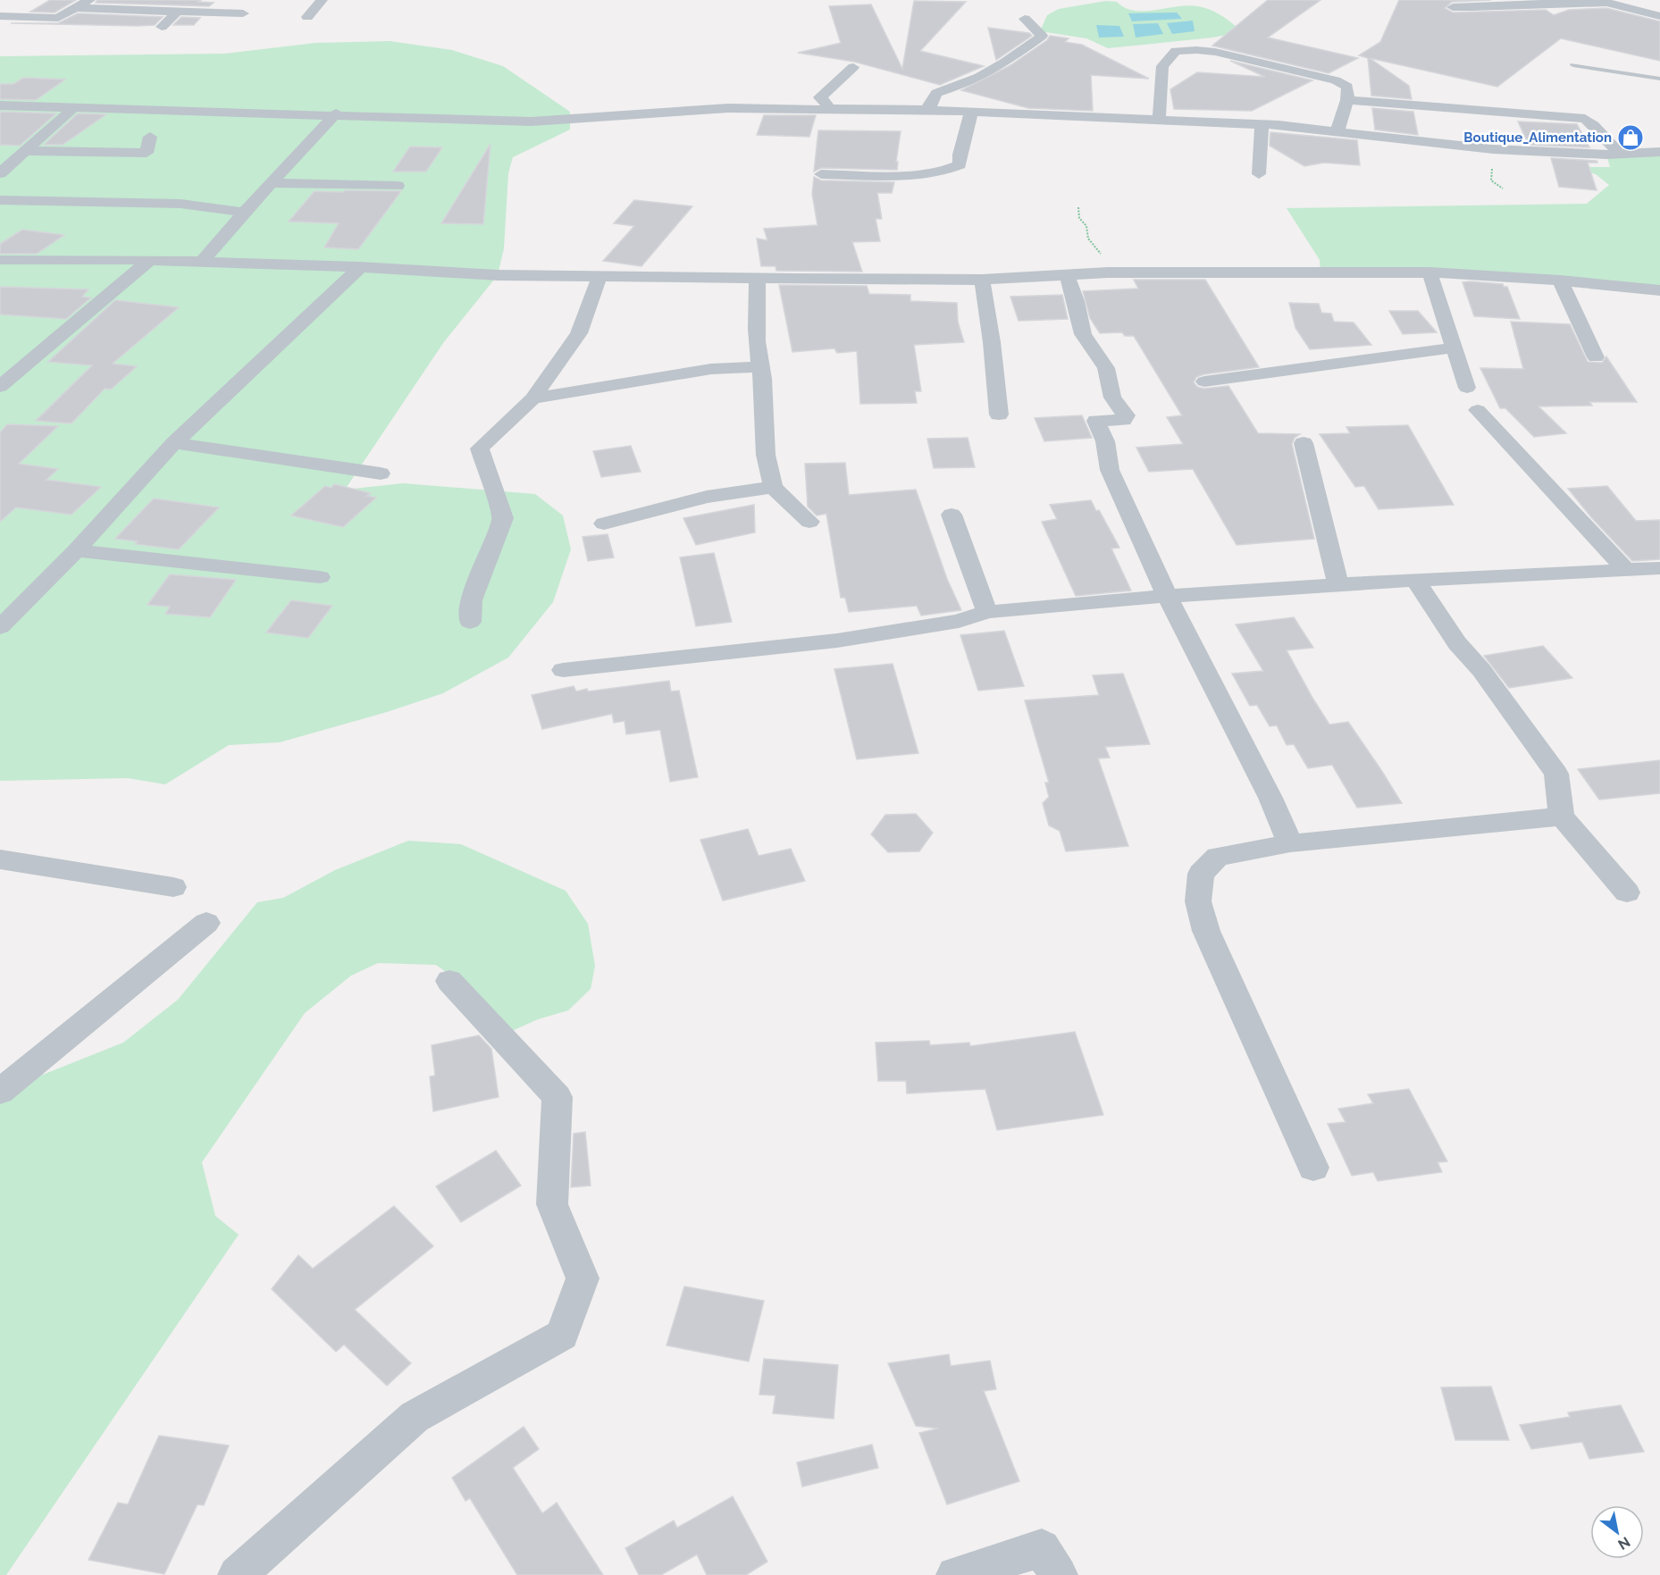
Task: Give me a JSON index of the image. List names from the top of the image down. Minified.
{"places":{"shop":["Boutique_Alimentation"]},"north":"bottom right"}
